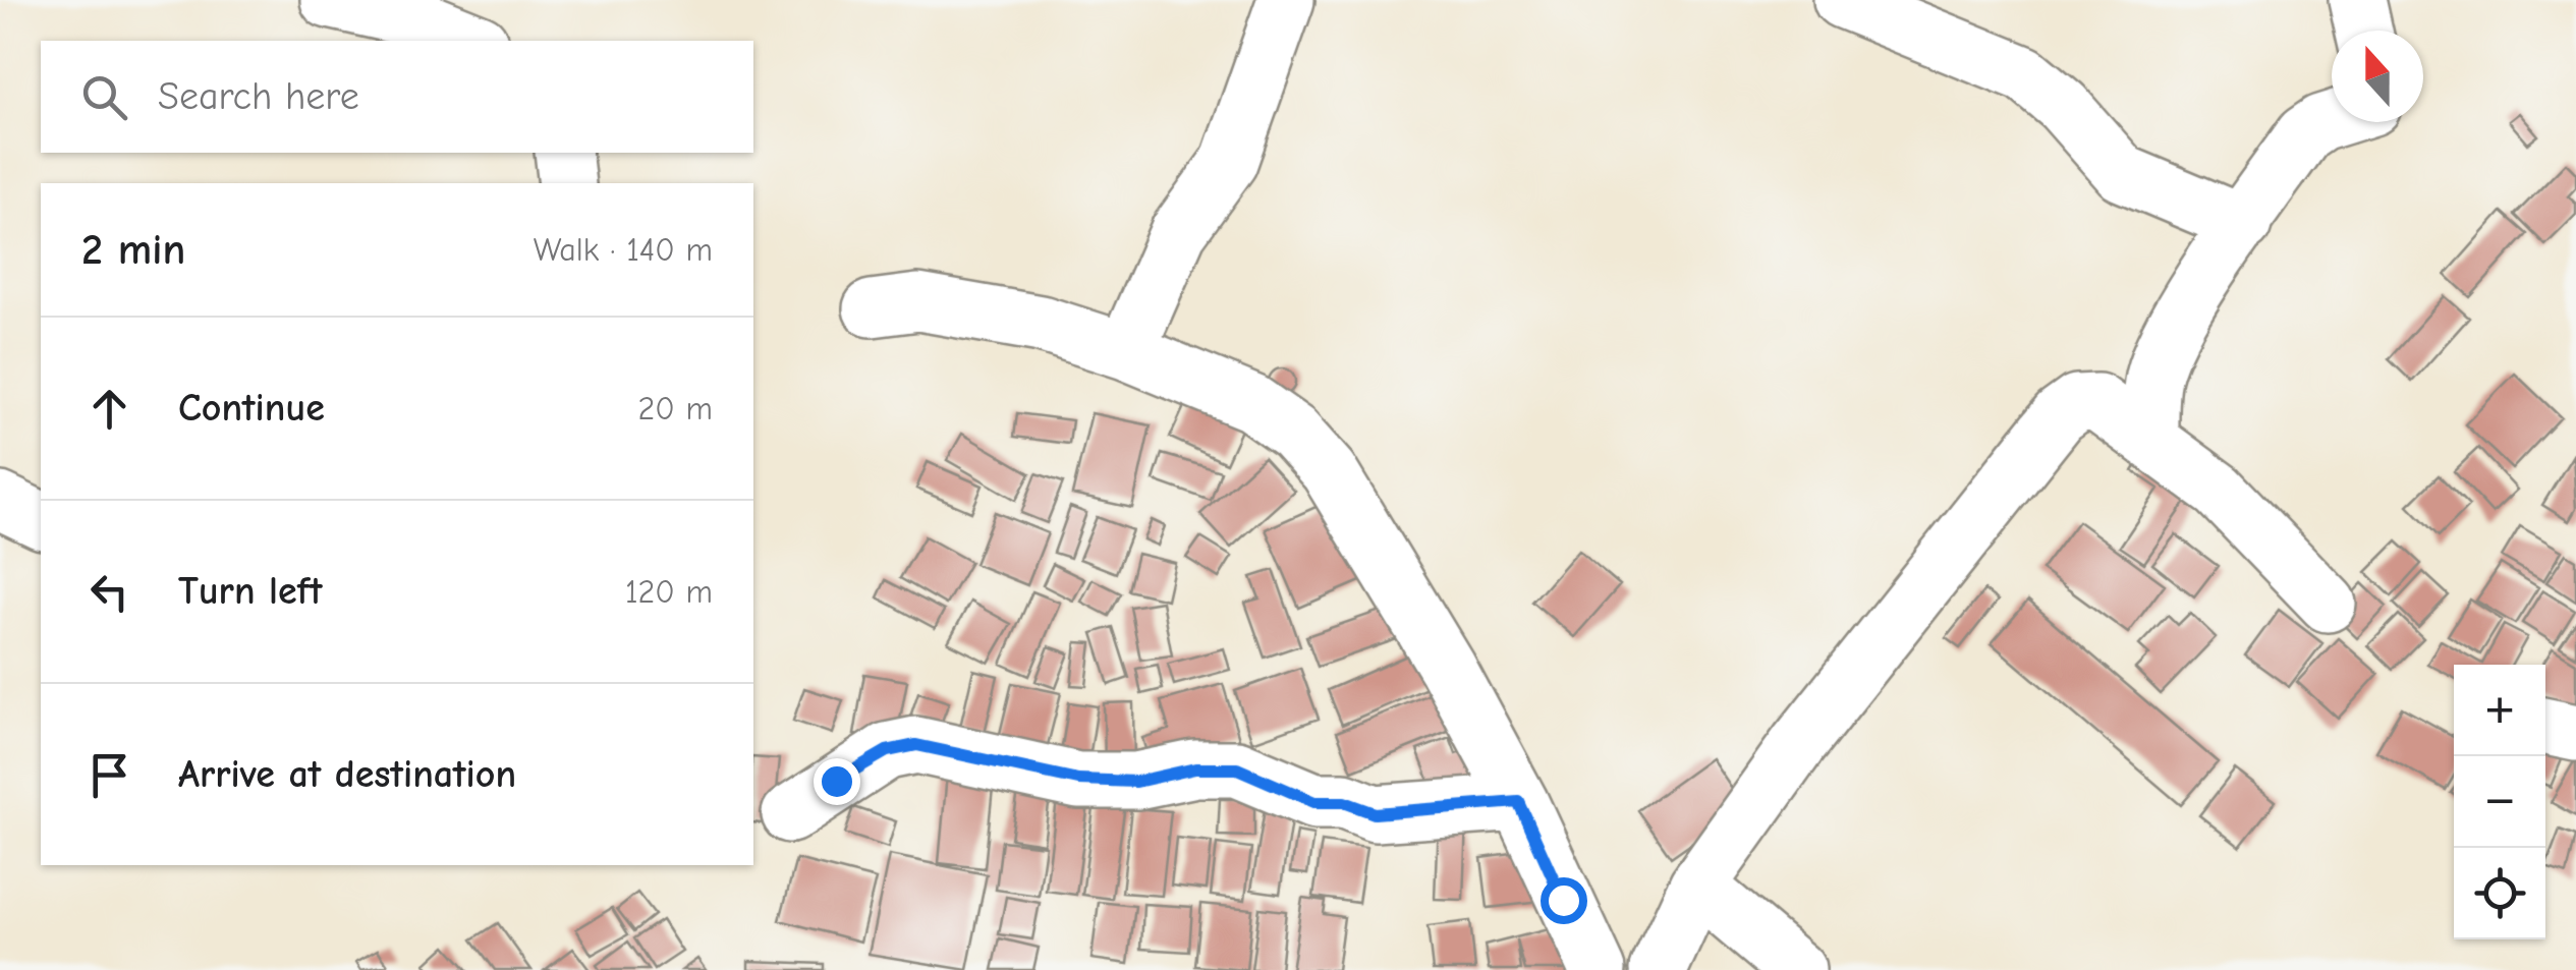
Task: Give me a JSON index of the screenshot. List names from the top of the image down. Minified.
{"north":"top","page":{"search":"Search here","heading":["2 min","Walk · 140 m"],"list":[["Continue","20 m"],["Turn left","120 m"],"Arrive at destination"],"map_buttons":["+","−"]}}
